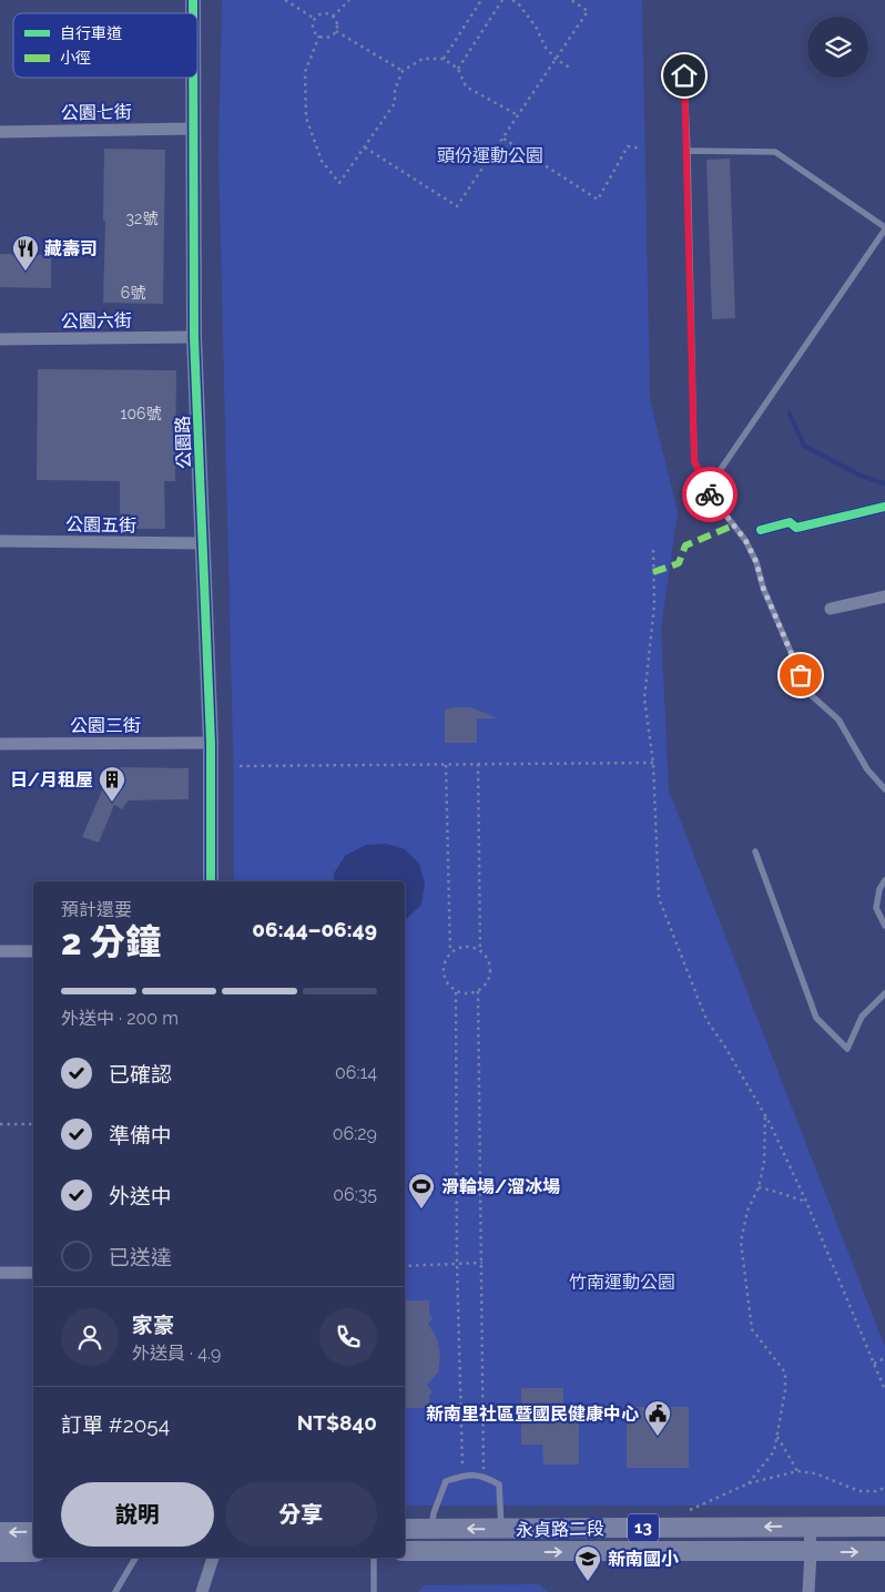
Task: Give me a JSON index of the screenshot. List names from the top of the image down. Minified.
{"streets":{"main road":["13","永貞路二段"],"street":["公園七街","公園六街","公園路","公園五街","公園三街"]},"crossings":[["公園七街","公園路"],["公園六街","公園路"],["公園路","公園五街"],["公園路","公園三街"]],"parks":["頭份運動公園","竹南運動公園"],"places":{"restaurant":["藏壽司"],"building":["日/月租屋"],"sports":["滑輪場/溜冰場"],"public building":["新南里社區暨國民健康中心"],"school or university":["新南國小"]},"house_numbers":["32號","6號","106號"],"legend":["自行車道","小徑"],"page":{"heading":["2 分鐘","預計還要","06:44–06:49"],"panel":["家豪","外送員 · 4.9","訂單 #2054","NT$840"],"bar":"外送中 · 200 m","list":[["已確認","06:14"],["準備中","06:29"],["外送中","06:35"],"已送達"],"buttons":["說明","分享"]}}
